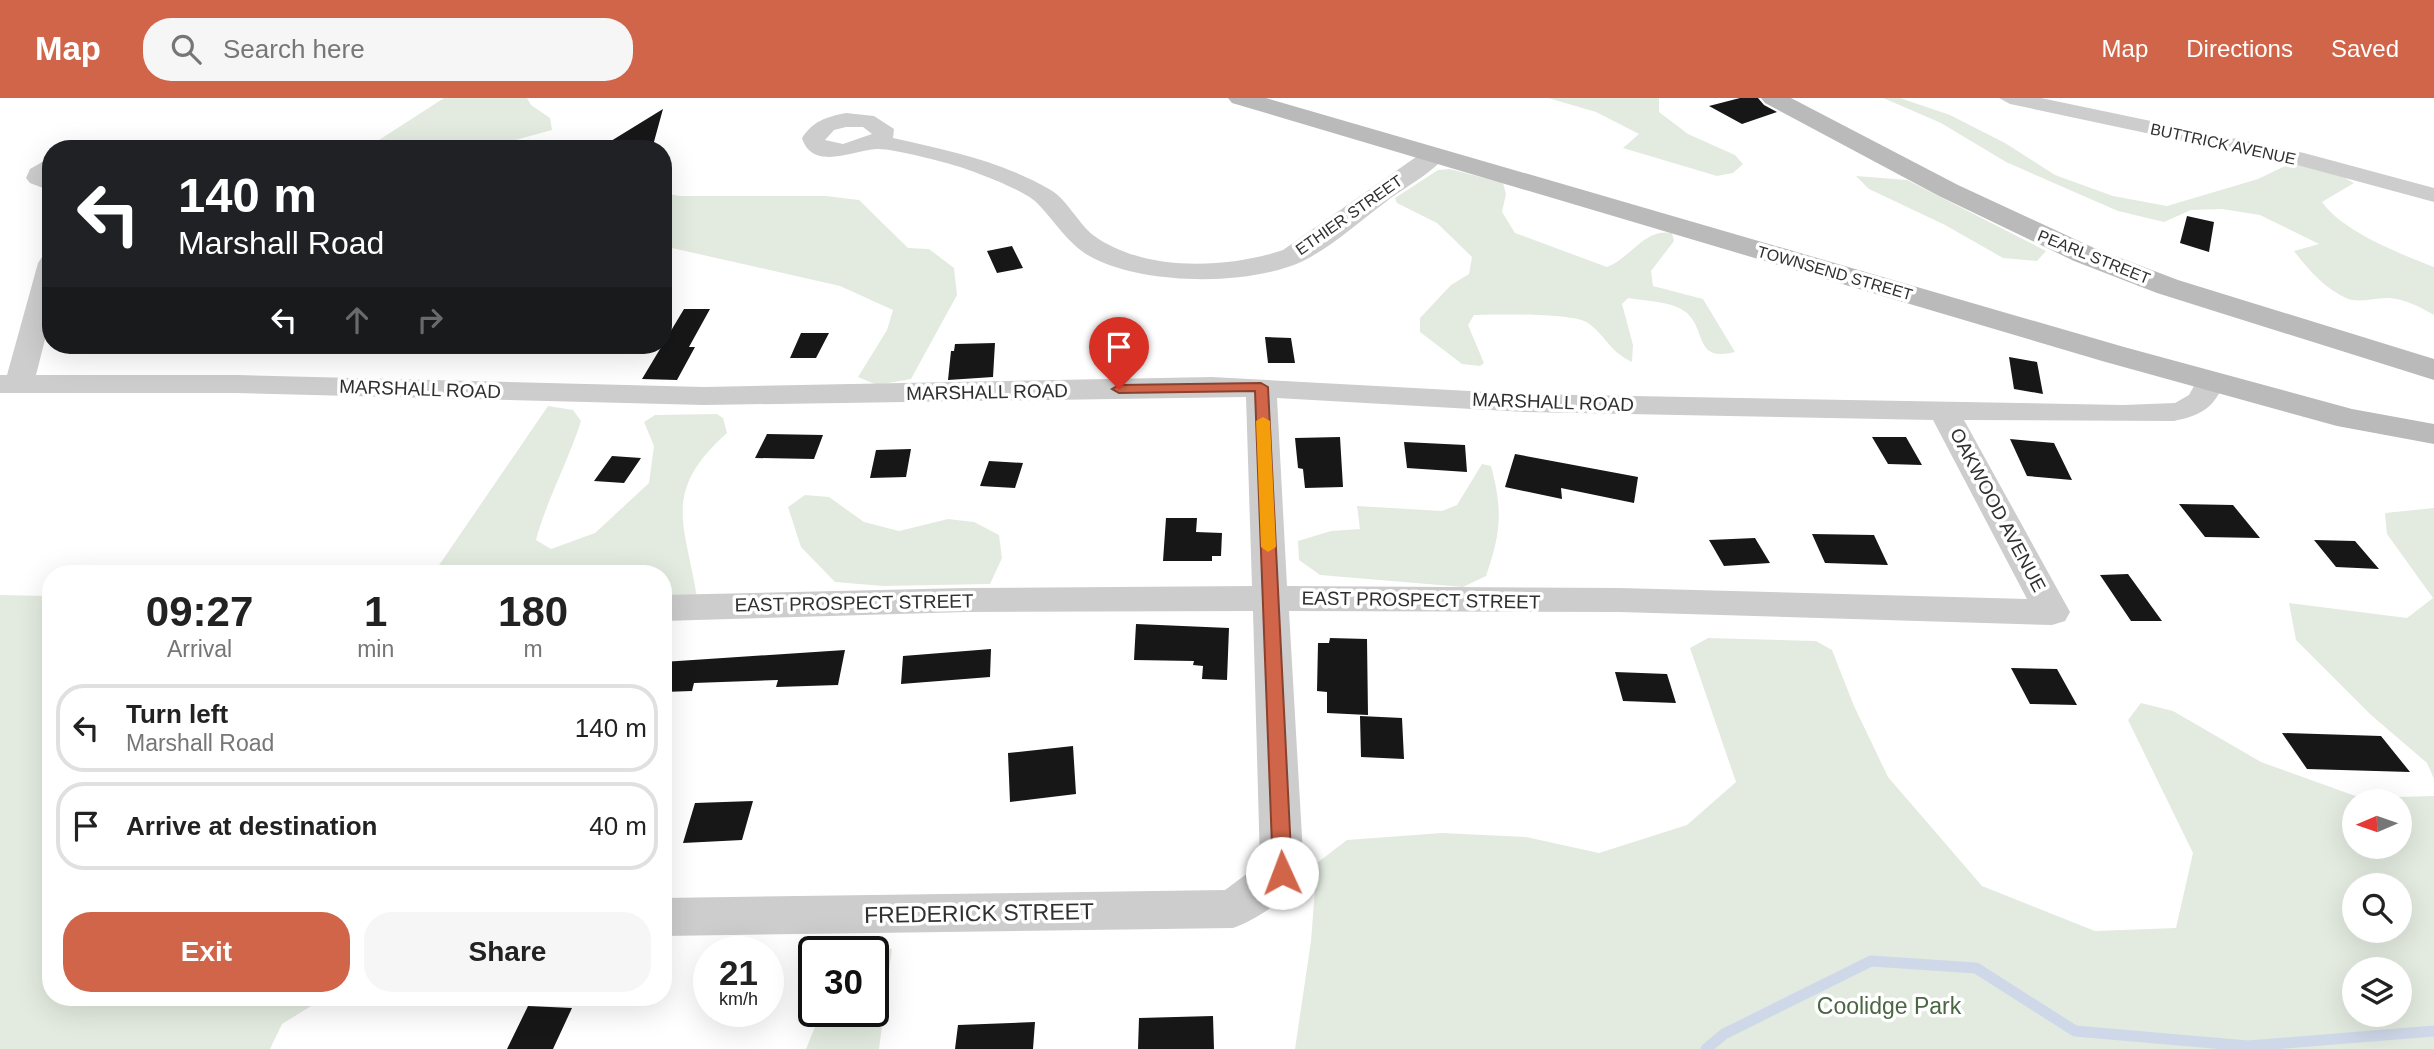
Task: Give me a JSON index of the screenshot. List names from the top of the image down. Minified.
{"streets":{"street":["BUTTRICK AVENUE","ETHIER STREET","PEARL STREET","TOWNSEND STREET","MARSHALL ROAD","OAKWOOD AVENUE","EAST PROSPECT STREET","FREDERICK STREET"]},"crossings":[["ETHIER STREET","TOWNSEND STREET"],["TOWNSEND STREET","MARSHALL ROAD"],["MARSHALL ROAD","OAKWOOD AVENUE"],["OAKWOOD AVENUE","EAST PROSPECT STREET"],["EAST PROSPECT STREET","FREDERICK STREET"]],"parks":["Coolidge Park"],"north":"left","page":{"header":"Map","search":"Search here","nav":["Map","Directions","Saved"],"turn":["140 m","Marshall Road"],"eta":["09:27","Arrival","1","min","180","m"],"list":[{"name":"Turn left","note":"Marshall Road","value":"140 m"},{"name":"Arrive at destination","value":"40 m"}],"buttons":["Exit","Share"],"speed":"21 km/h","limit":"30"}}
